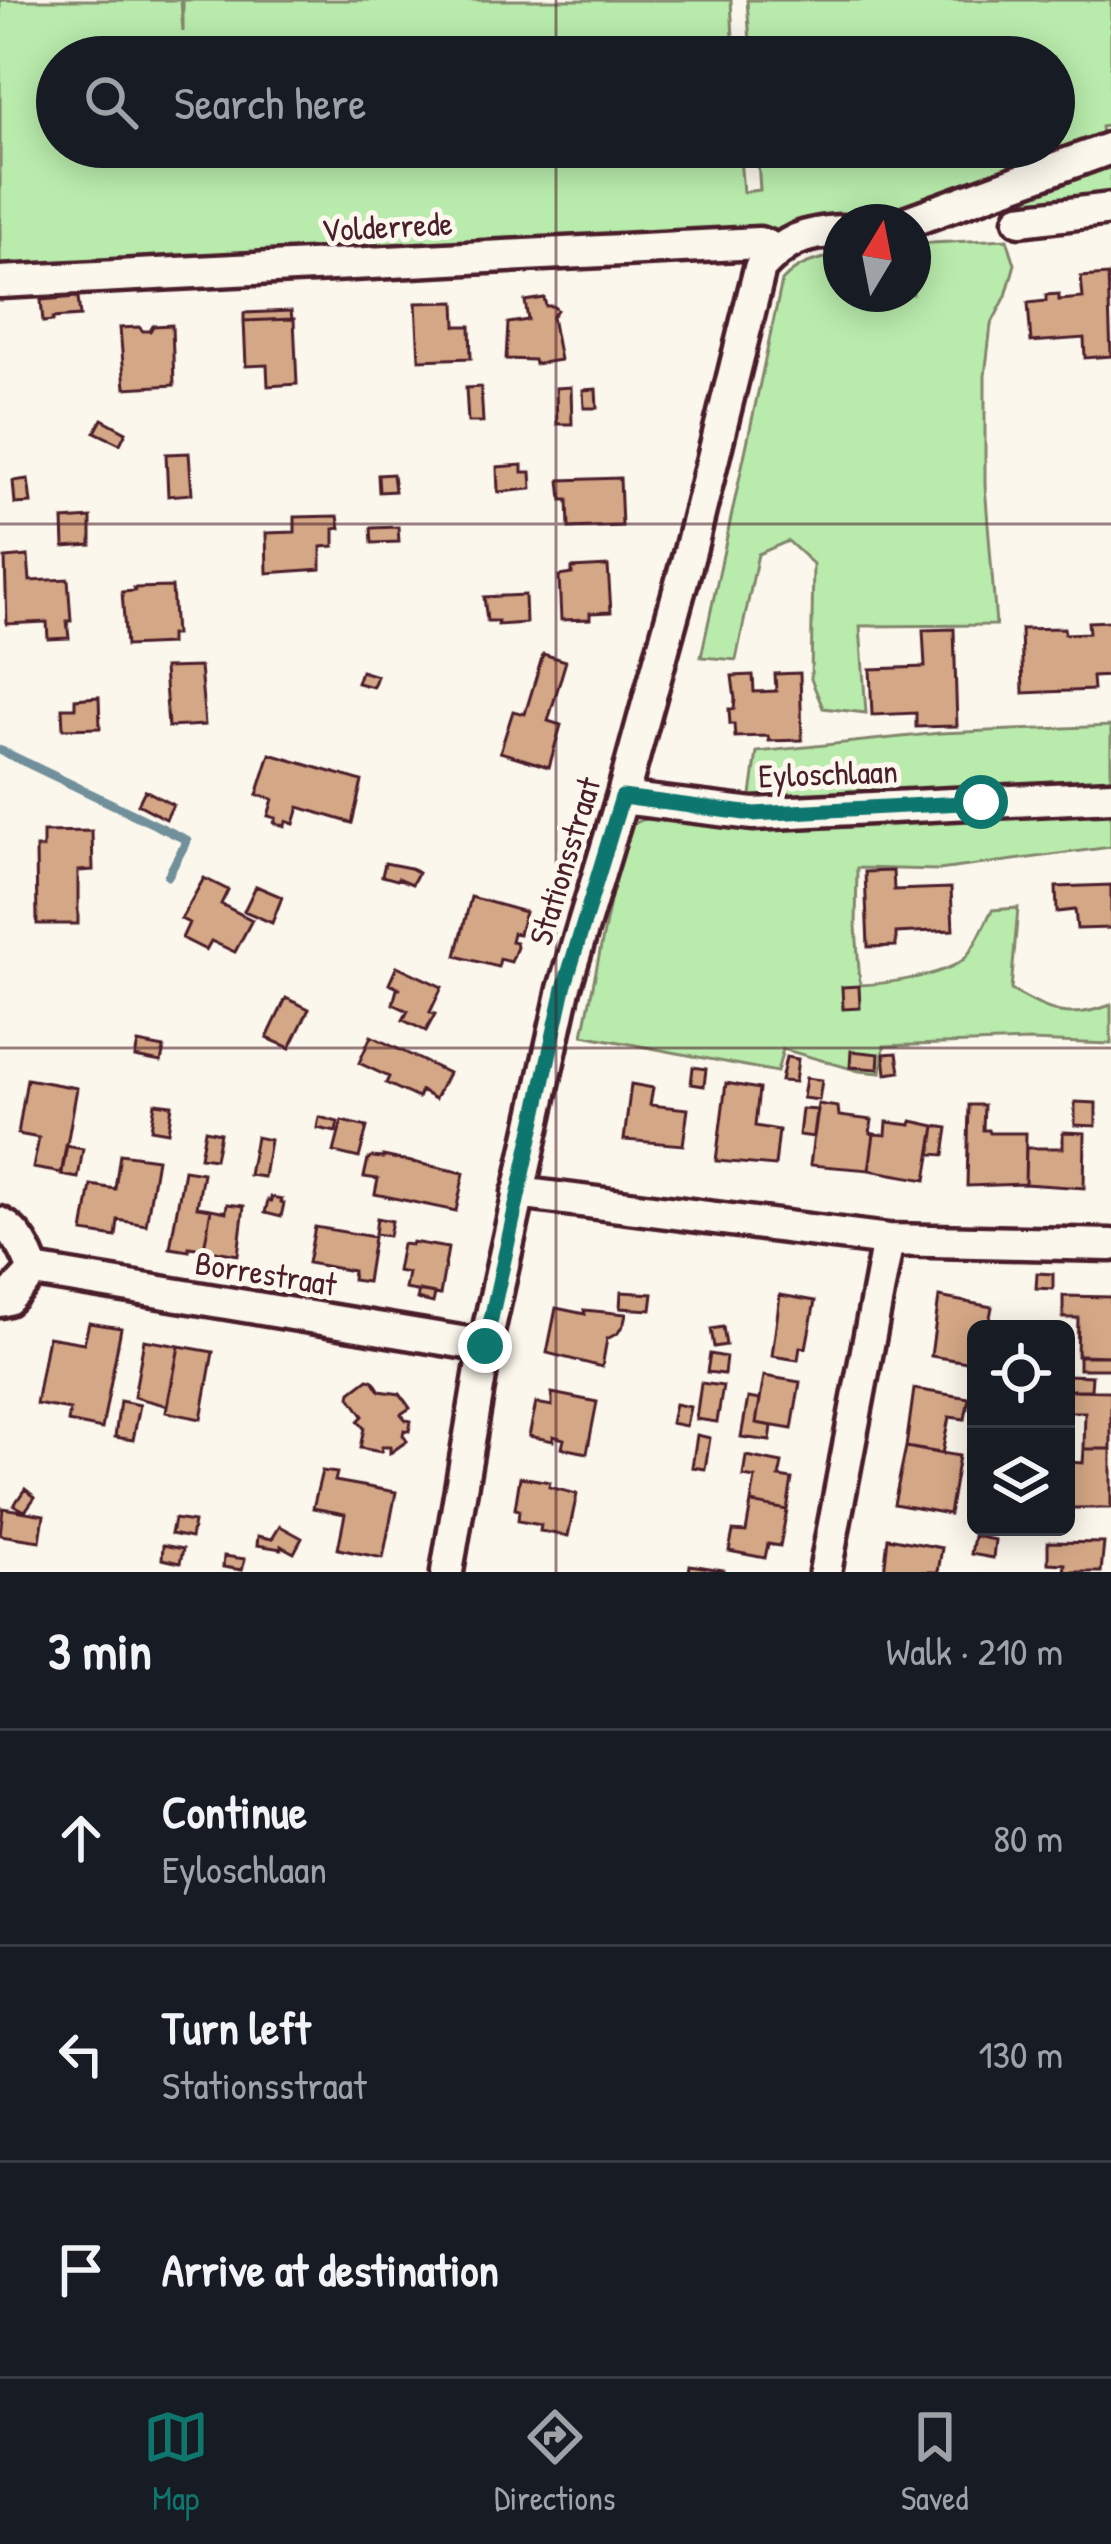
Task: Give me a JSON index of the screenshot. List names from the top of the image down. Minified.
{"streets":{"street":["Volderrede","Eyloschlaan","Stationsstraat","Borrestraat"]},"crossings":[["Volderrede","Stationsstraat"],["Eyloschlaan","Stationsstraat"],["Stationsstraat","Borrestraat"]],"north":"top","page":{"search":"Search here","heading":["3 min","Walk · 210 m"],"list":[["Continue","Eyloschlaan","80 m"],["Turn left","Stationsstraat","130 m"],"Arrive at destination"],"nav":["Map","Directions","Saved"]}}
